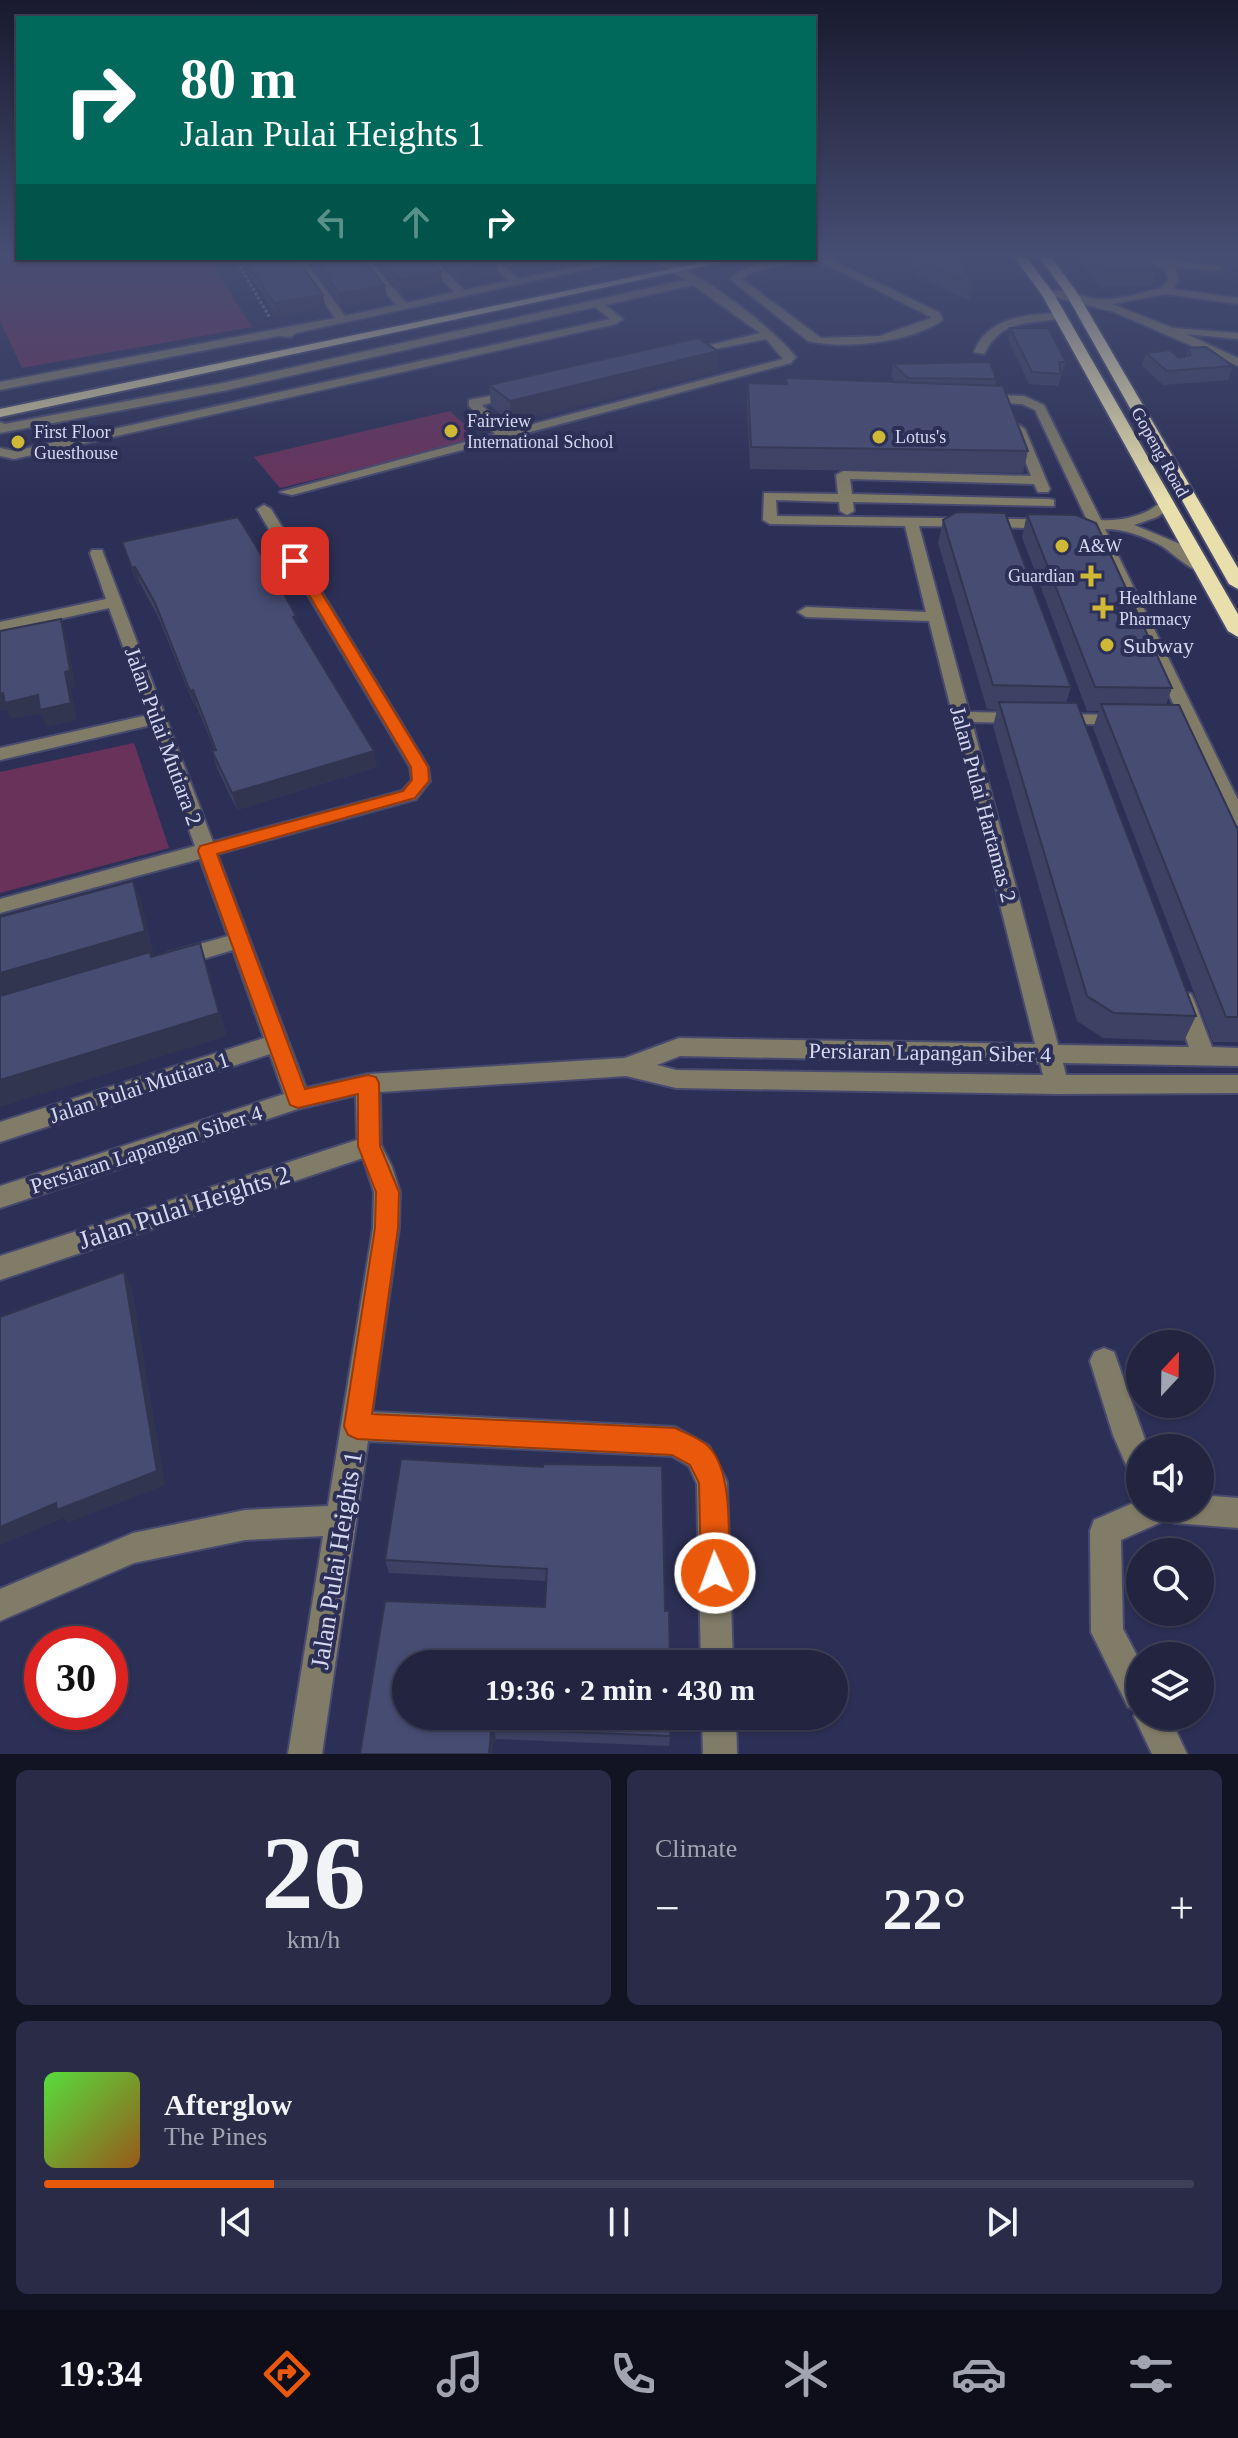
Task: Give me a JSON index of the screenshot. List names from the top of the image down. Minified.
{"streets":{"highway":["Gopeng Road"],"street":["Jalan Pulai Mutiara 2","Jalan Pulai Hartamas 2","Persiaran Lapangan Siber 4","Jalan Pulai Mutiara 1","Jalan Pulai Heights 2","Jalan Pulai Heights 1"]},"crossings":[["Jalan Pulai Mutiara 2","Persiaran Lapangan Siber 4"],["Jalan Pulai Mutiara 2","Jalan Pulai Mutiara 1"],["Jalan Pulai Hartamas 2","Persiaran Lapangan Siber 4"],["Persiaran Lapangan Siber 4","Jalan Pulai Heights 1"],["Jalan Pulai Heights 2","Jalan Pulai Heights 1"]],"places":{"other":["Fairview International School","Lotus's","First Floor Guesthouse","A&W","Subway"],"health":["Guardian","Healthlane Pharmacy"]},"north":"top","page":{"turn":["80 m","Jalan Pulai Heights 1"],"limit":"30","trip":"19:36 · 2 min · 430 m","tile":[["26","km/h"],"Climate"],"heat":["−","22°","+"],"song":["Afterglow","The Pines"],"tabs":"19:34"}}
